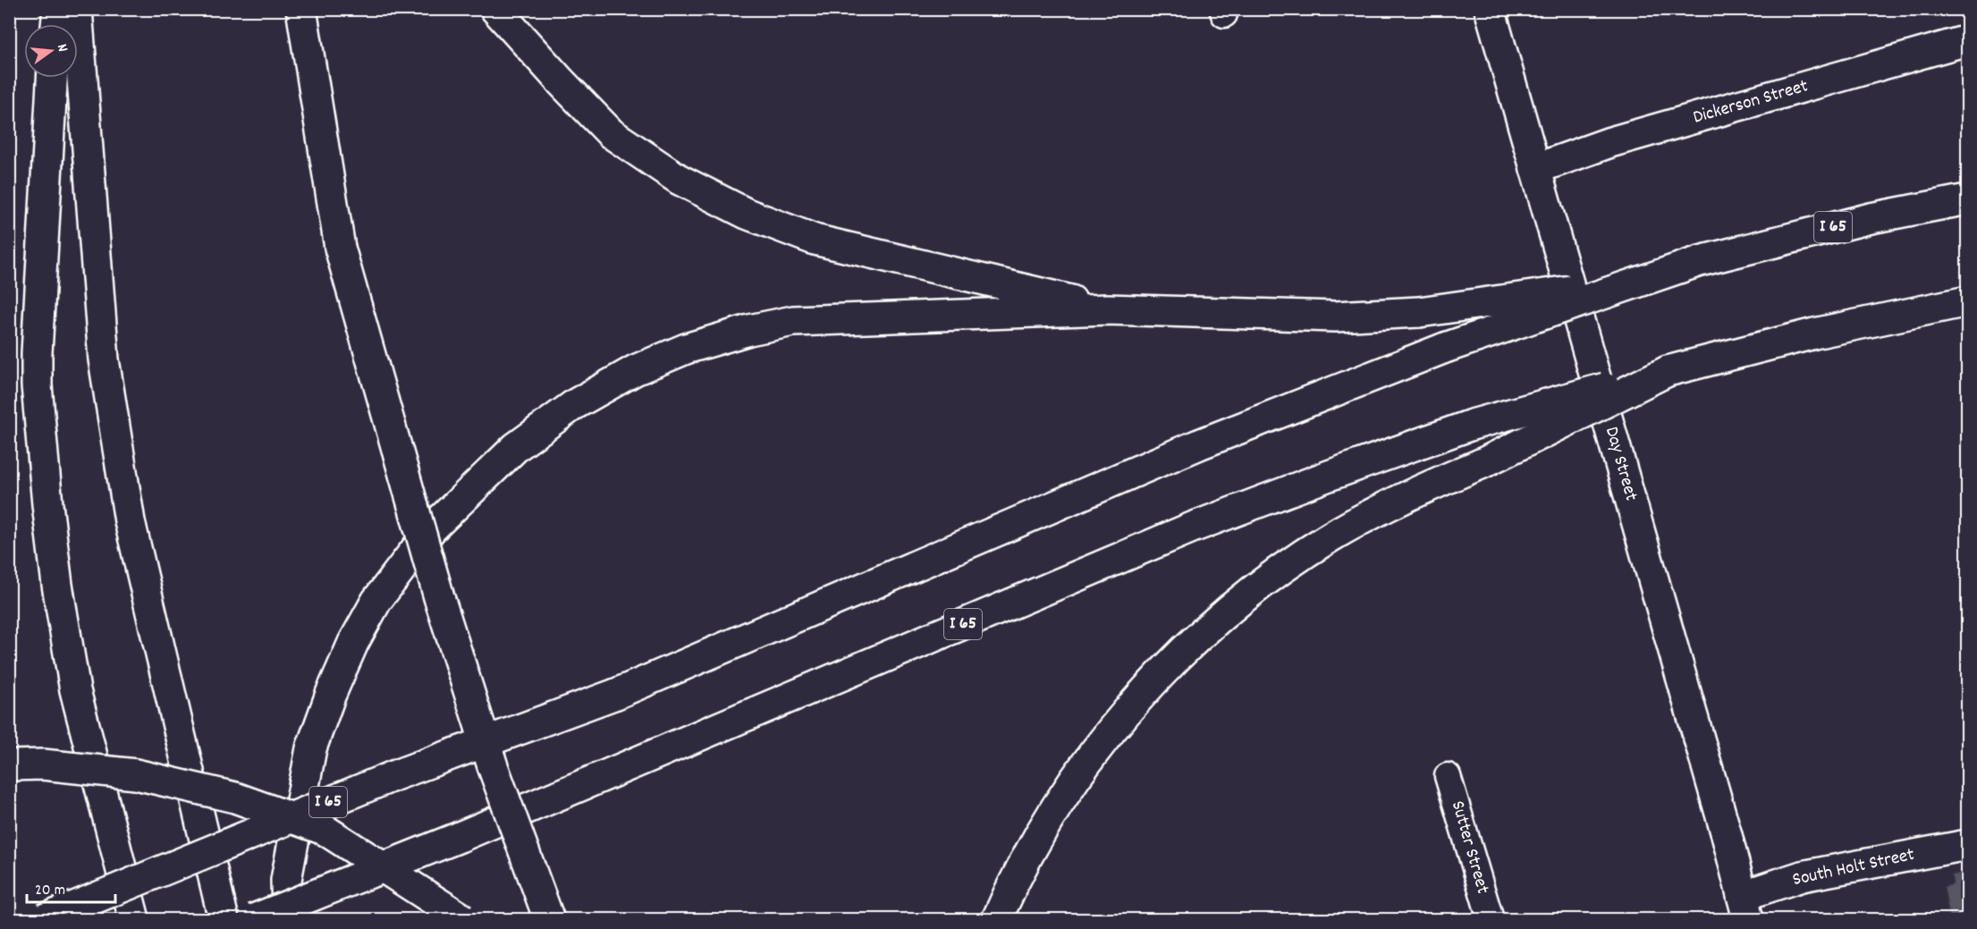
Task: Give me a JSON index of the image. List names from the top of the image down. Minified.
{"streets":{"main road":["Dickerson Street","I 65","Day Street","South Holt Street"],"street":["Sutter Street"]},"crossings":[["Dickerson Street","Day Street"],["Day Street","South Holt Street"]],"scale_bar":"20 m","north":"right"}
